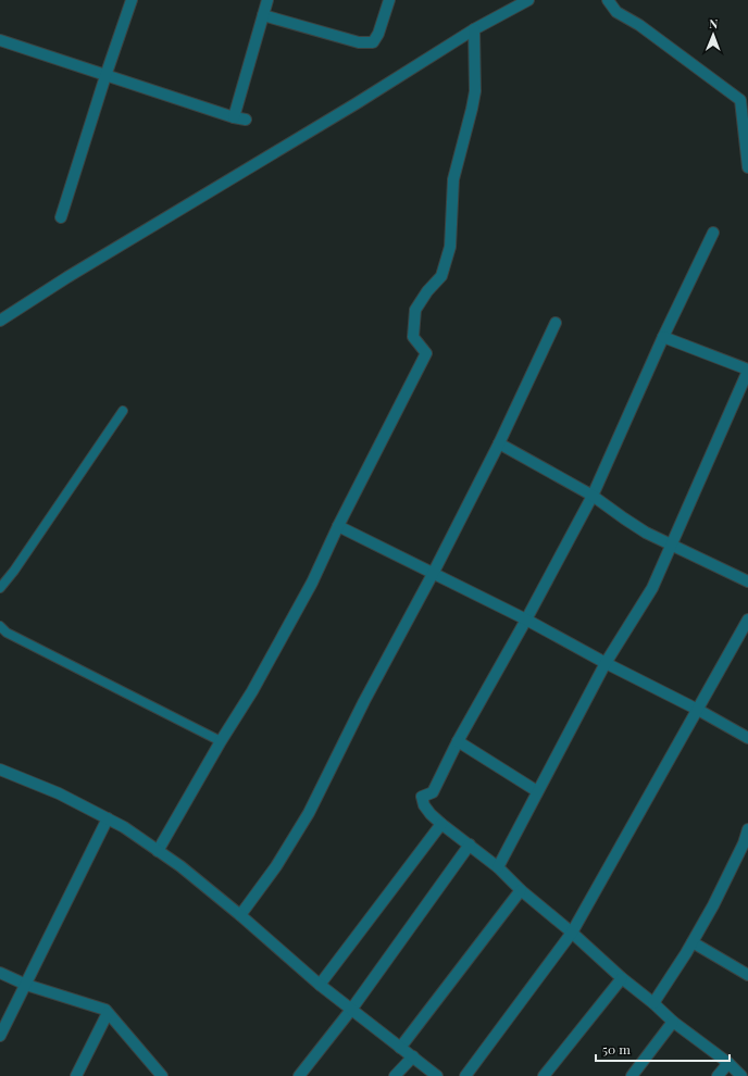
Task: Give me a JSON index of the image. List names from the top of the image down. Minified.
{"scale_bar":"50 m","north":"top"}
